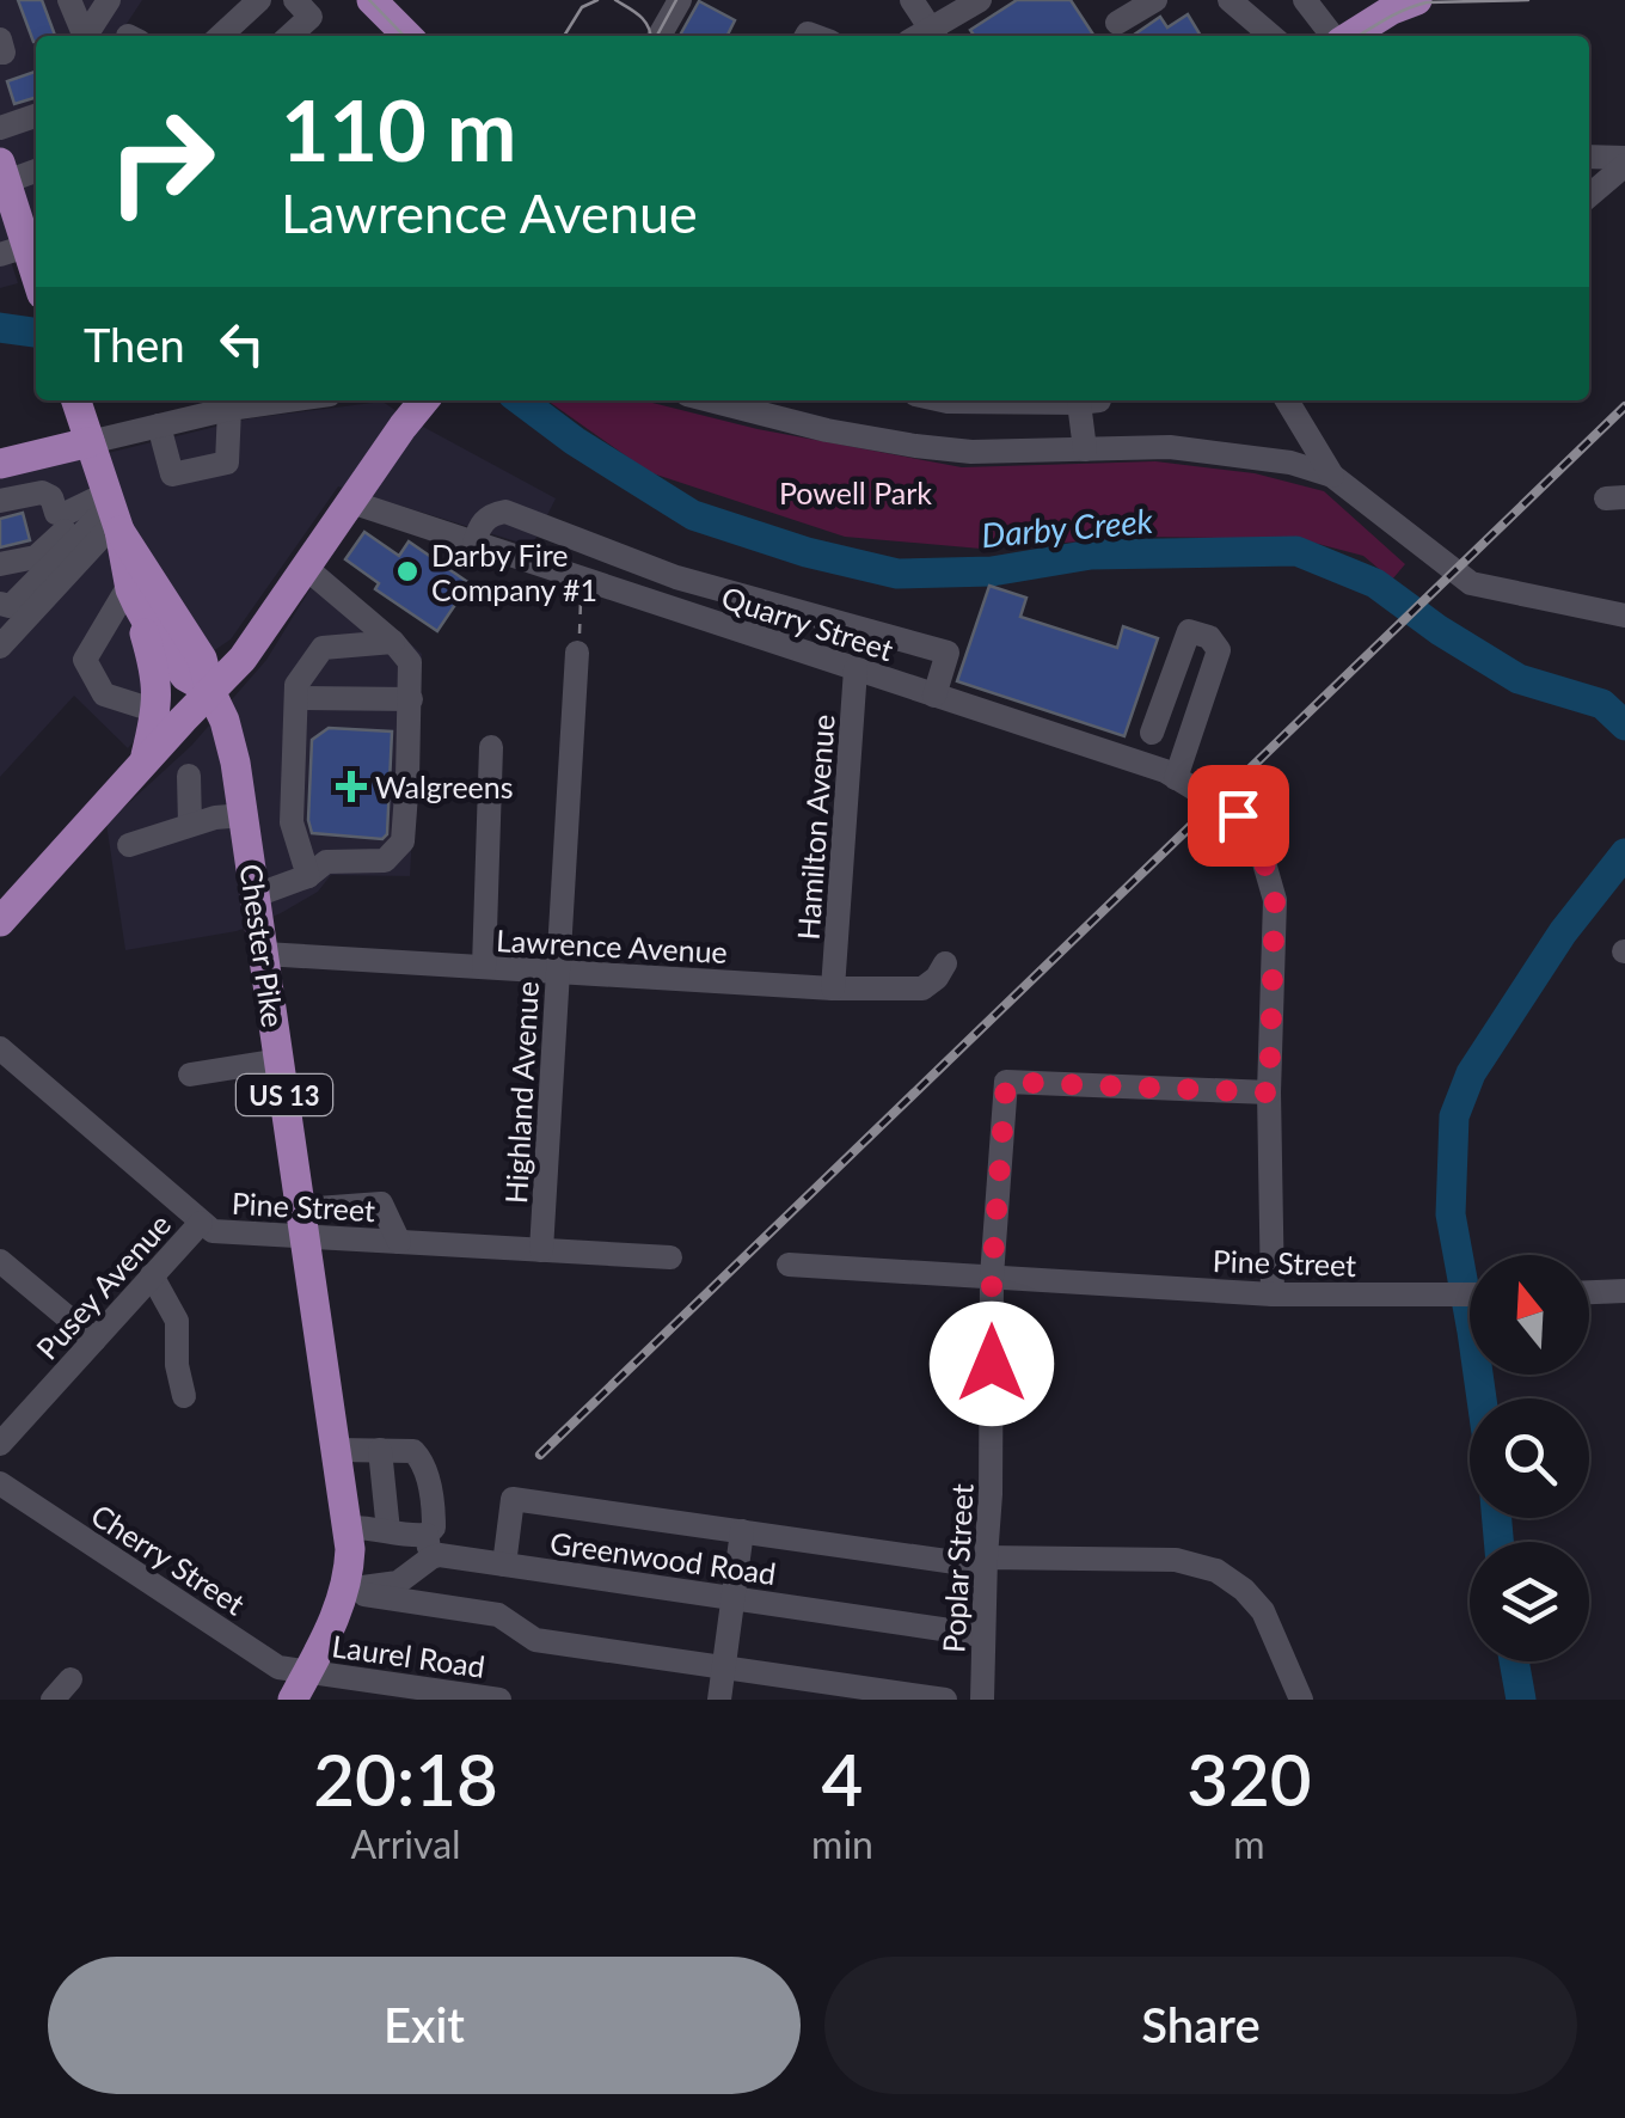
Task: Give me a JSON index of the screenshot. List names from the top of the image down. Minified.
{"streets":{"main road":["Chester Pike","US 13"],"street":["Quarry Street","Hamilton Avenue","Lawrence Avenue","Highland Avenue","Pine Street","Pusey Avenue","Greenwood Road","Cherry Street","Poplar Street","Laurel Road"]},"crossings":[["Quarry Street","Hamilton Avenue"],["Quarry Street","Poplar Street"],["Hamilton Avenue","Lawrence Avenue"],["Chester Pike","Lawrence Avenue"],["Chester Pike","US 13"],["Chester Pike","Pine Street"],["Chester Pike","Greenwood Road"],["Chester Pike","Cherry Street"],["Chester Pike","Laurel Road"],["Lawrence Avenue","Highland Avenue"],["Highland Avenue","Pine Street"],["Pine Street","Pusey Avenue"],["Pine Street","Poplar Street"],["Greenwood Road","Poplar Street"],["Cherry Street","Laurel Road"]],"water":["Darby Creek"],"parks":["Powell Park"],"places":{"other":["Darby Fire Company #1"],"health":["Walgreens"]},"north":"top","page":{"turn":["110 m","Lawrence Avenue"],"then":"Then","eta":["20:18","Arrival","4","min","320","m"],"buttons":["Exit","Share"]}}
